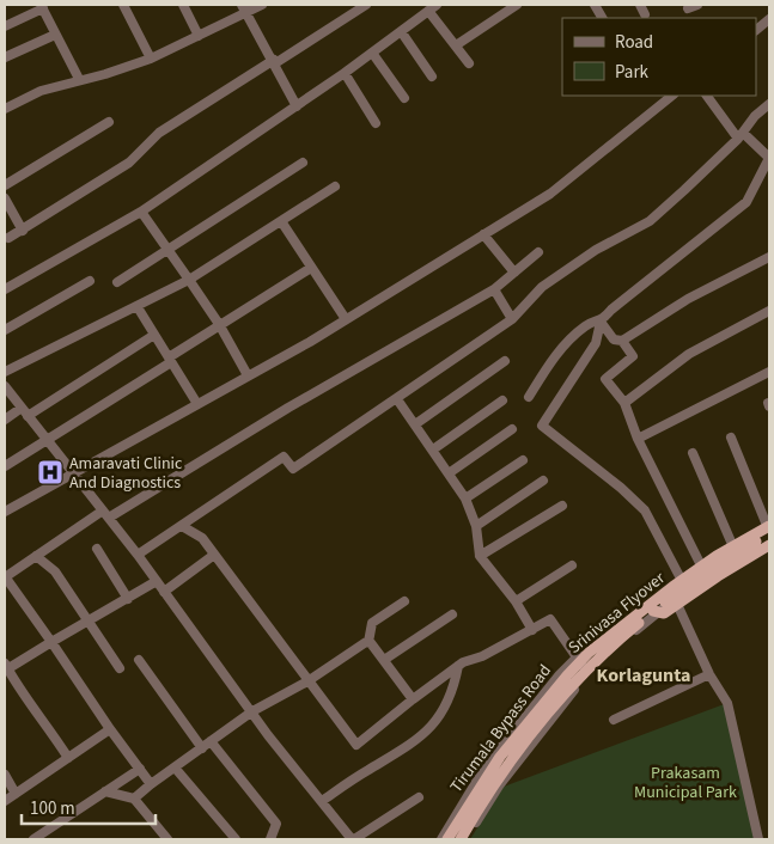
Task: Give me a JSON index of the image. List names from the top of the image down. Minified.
{"streets":{"main road":["Srinivasa Flyover"],"street":["Tirumala Bypass Road"]},"crossings":[["Srinivasa Flyover","Tirumala Bypass Road"]],"districts":["Korlagunta"],"parks":["Prakasam Municipal Park"],"places":{"hospital":["Amaravati Clinic And Diagnostics"]},"legend":["Road","Park"],"scale_bar":"100 m"}
